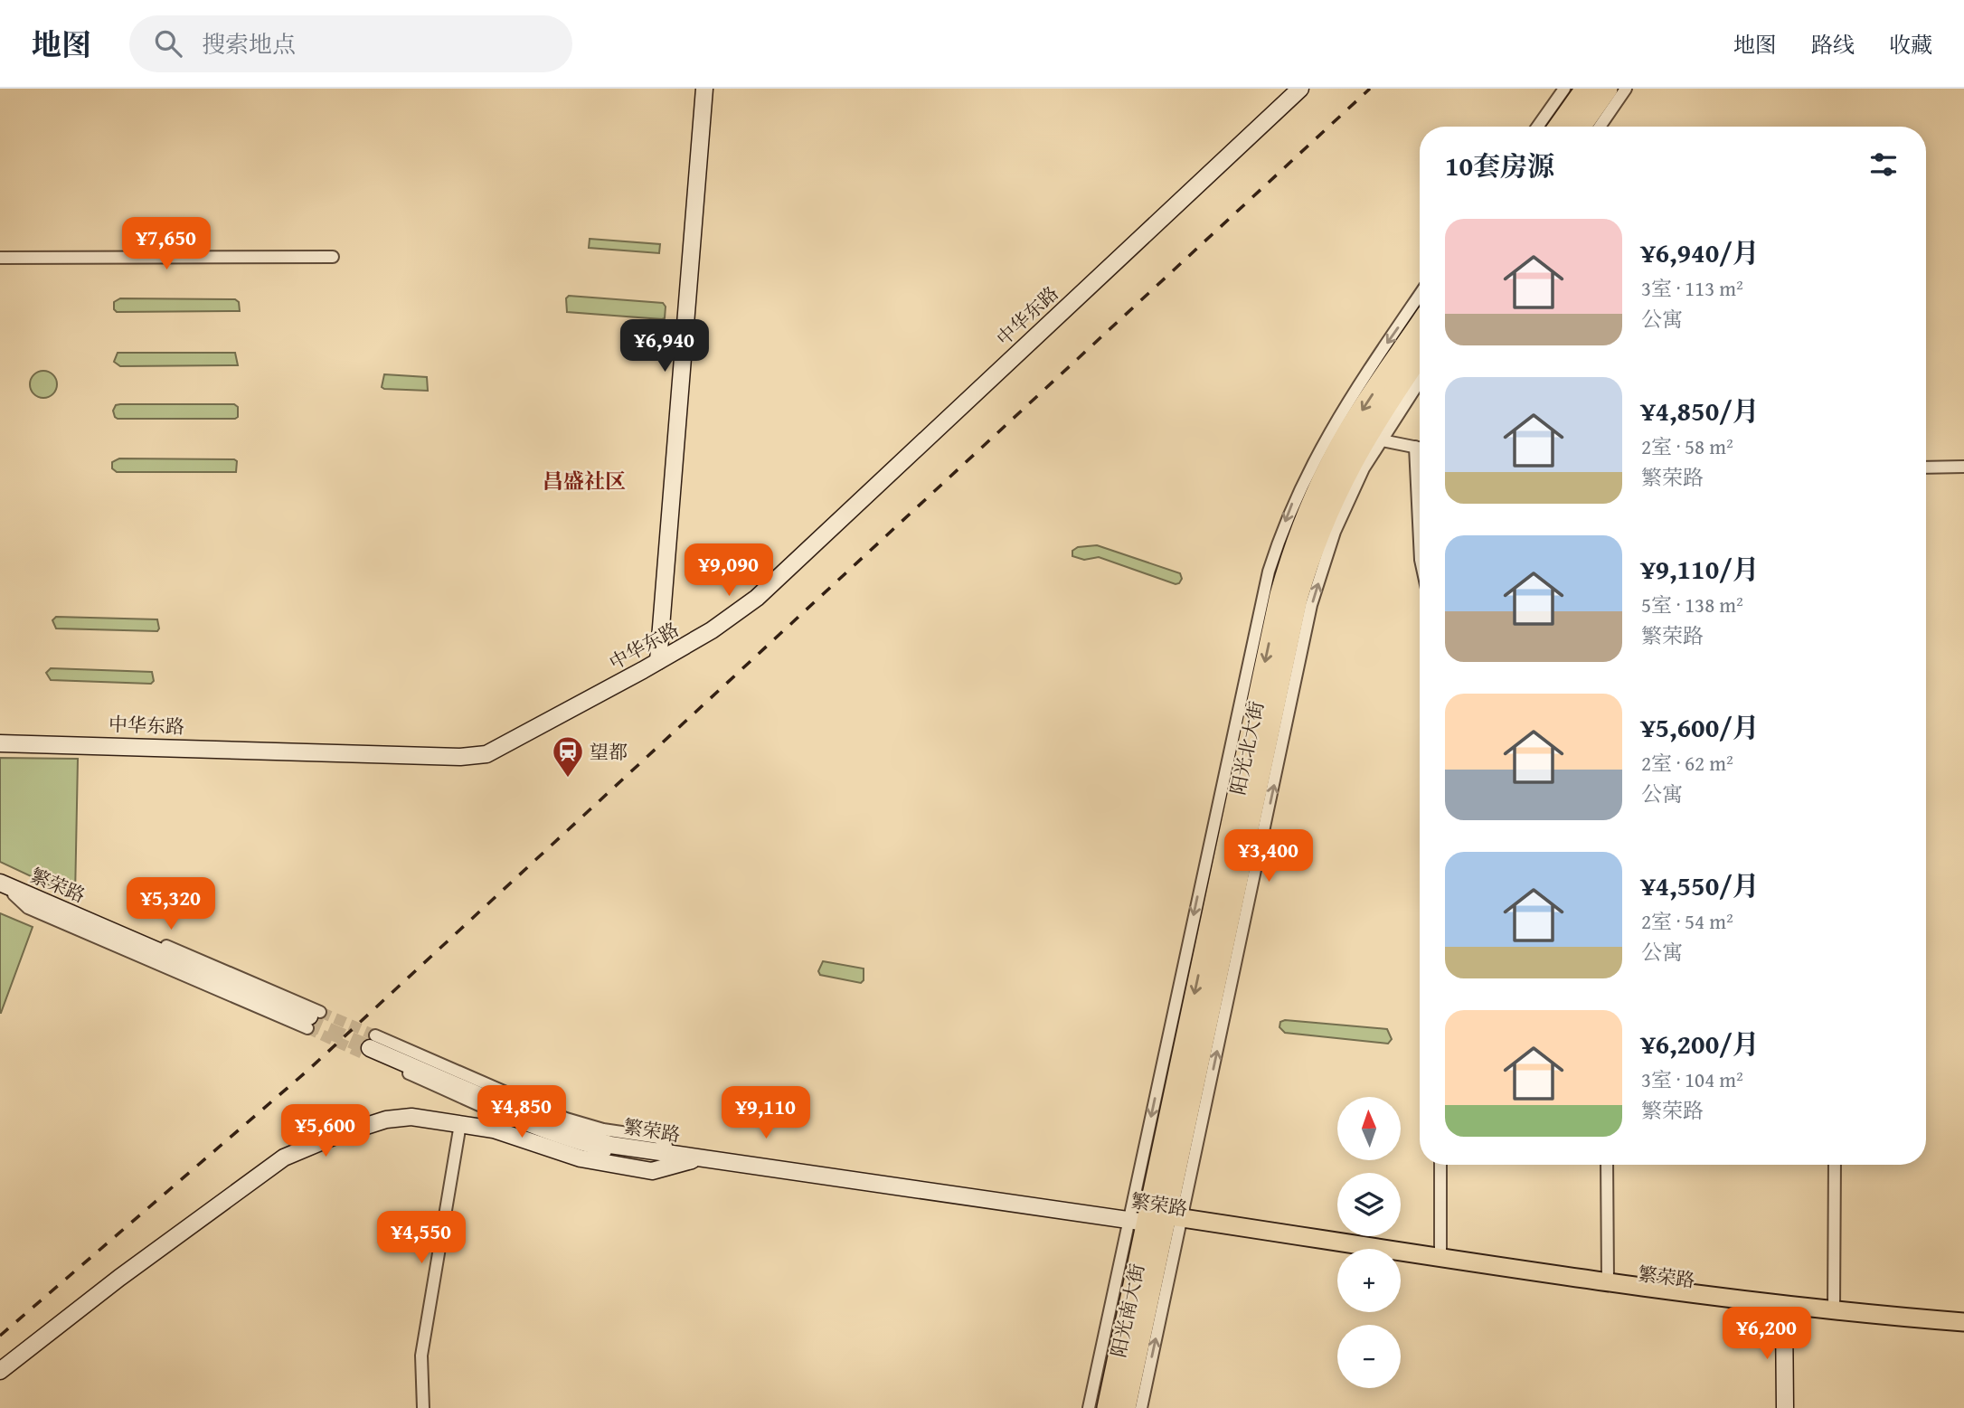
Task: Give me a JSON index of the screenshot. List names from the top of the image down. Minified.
{"streets":{"highway":["阳光北大街","阳光南大街"],"main road":["繁荣路"],"street":["中华东路"]},"crossings":[["阳光北大街","繁荣路"],["阳光北大街","阳光南大街"],["繁荣路","阳光南大街"]],"districts":["昌盛社区"],"places":{"station":["望都"]},"north":"top","page":{"header":"地图","search":"搜索地点","nav":["地图","路线","收藏"],"heading":"10套房源","list":[{"name":"¥6,940/月","note":"3室 · 113 m² · 公寓"},{"name":"¥4,850/月","note":"2室 · 58 m² · 繁荣路"},{"name":"¥9,110/月","note":"5室 · 138 m² · 繁荣路"},{"name":"¥5,600/月","note":"2室 · 62 m² · 公寓"},{"name":"¥4,550/月","note":"2室 · 54 m² · 公寓"},{"name":"¥6,200/月","note":"3室 · 104 m² · 繁荣路"}],"price":["¥7,650","¥6,940","¥9,090","¥3,400","¥5,320","¥4,850","¥9,110","¥5,600","¥4,550","¥6,200"],"map_buttons":["+","−"]}}
